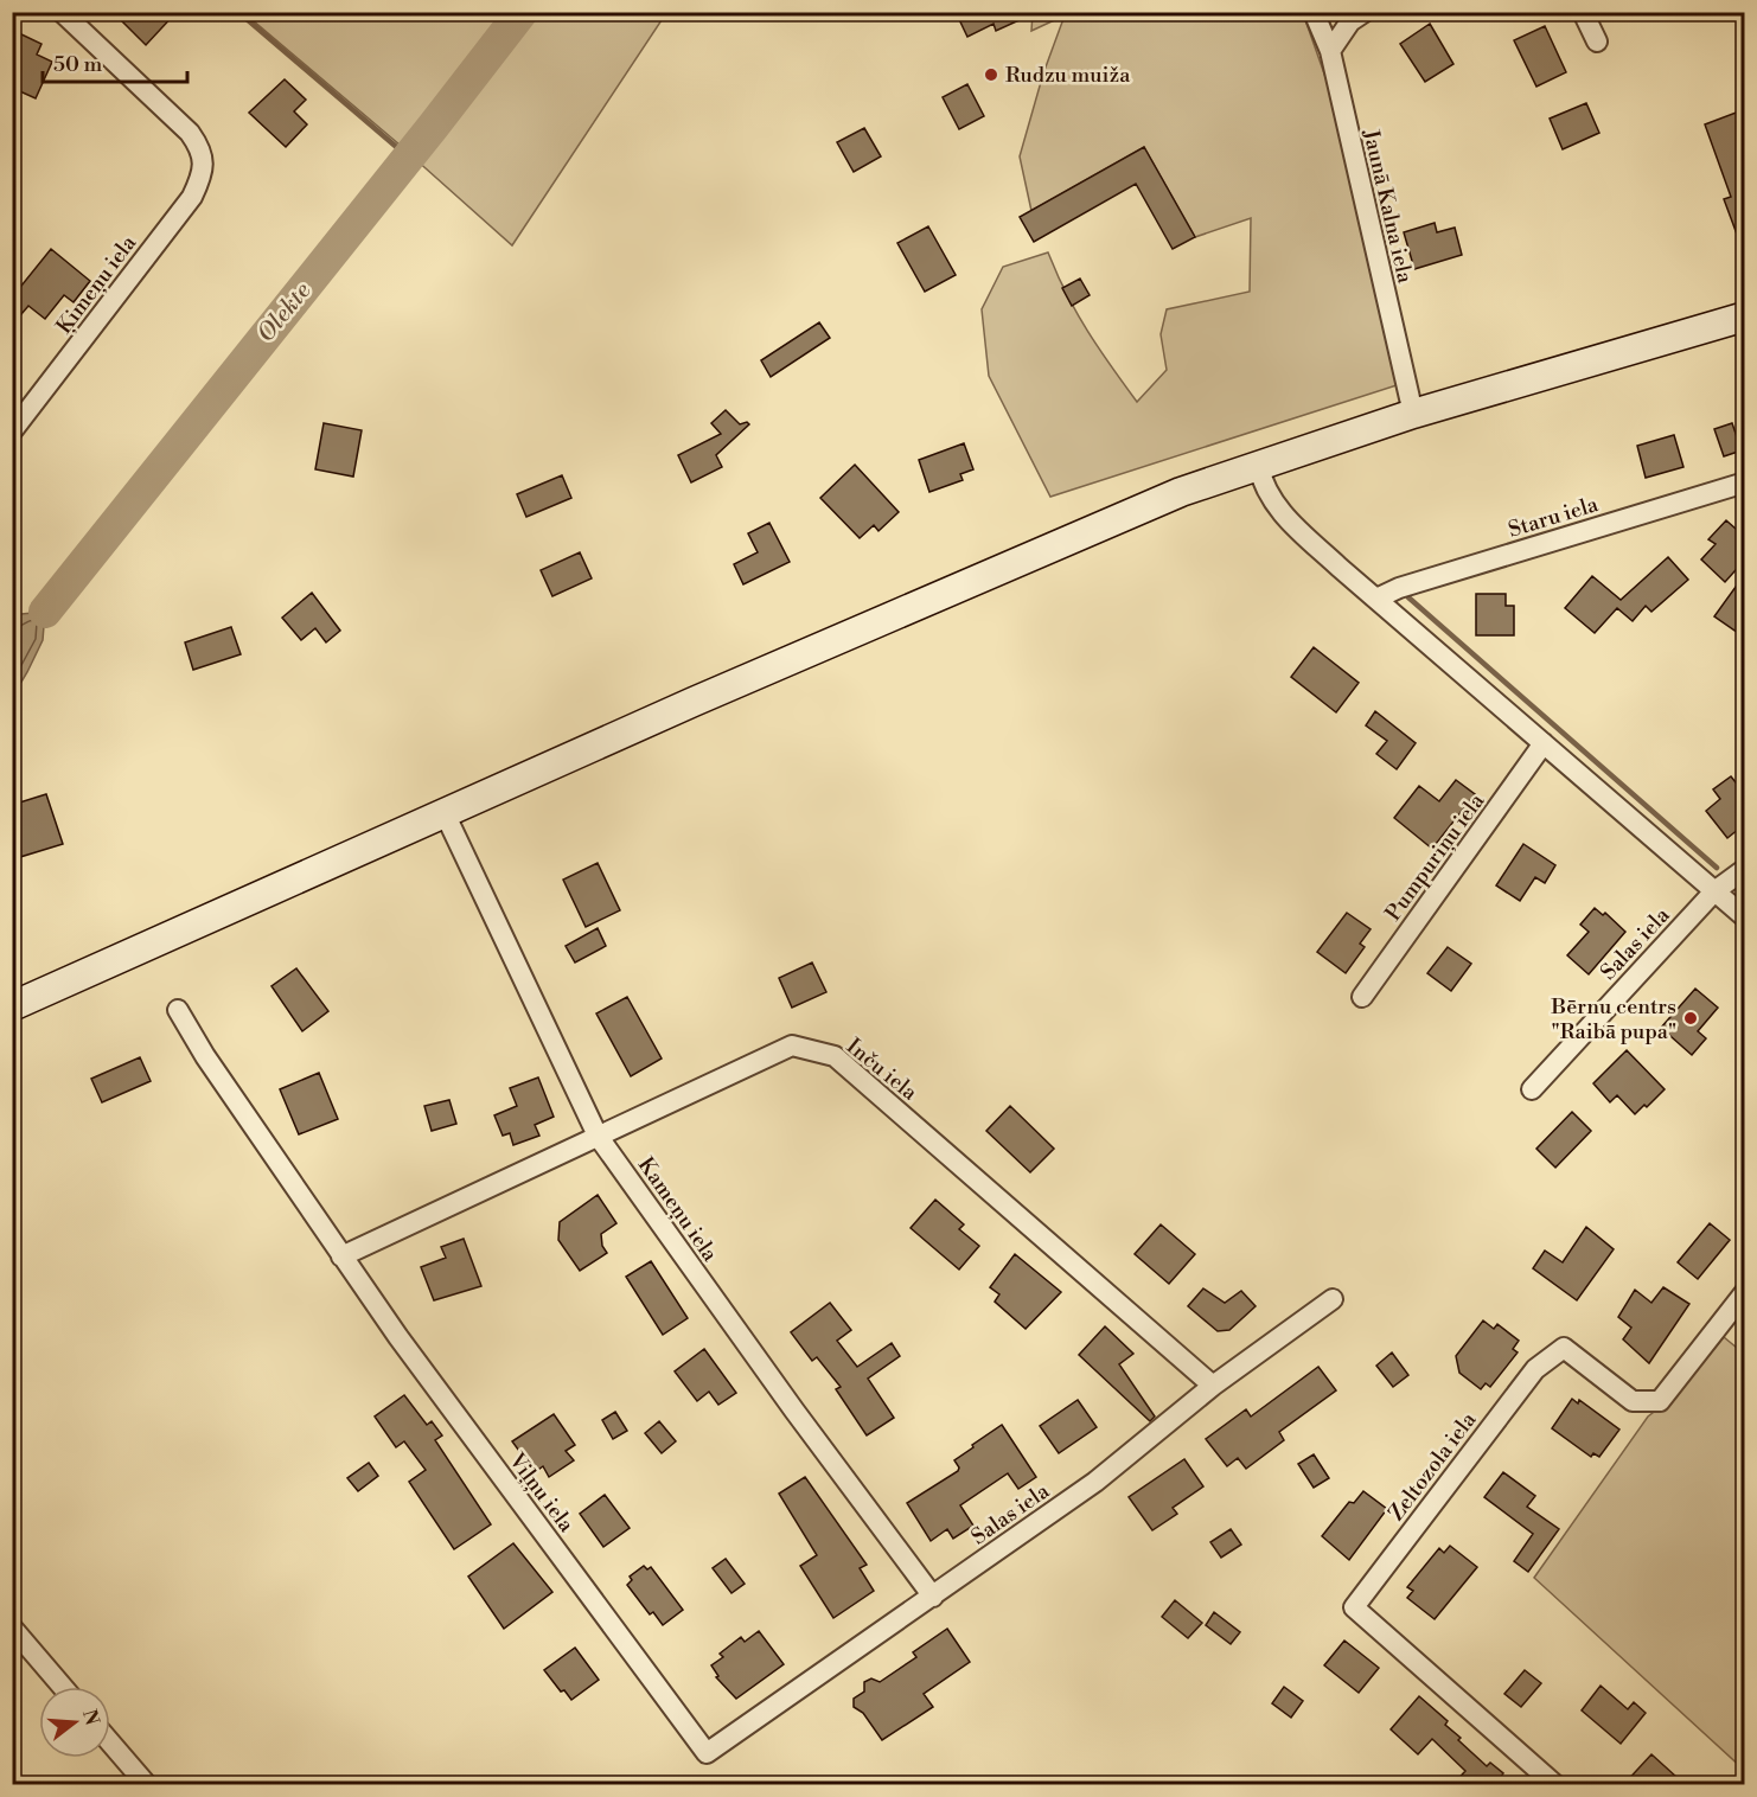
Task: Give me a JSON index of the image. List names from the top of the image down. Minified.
{"streets":{"street":["Jaunā Kalna iela","Ķimeņu iela","Staru iela","Pumpuriņu iela","Salas iela","Inču iela","Kameņu iela","Zeltozola iela","Viļņu iela"]},"crossings":[["Salas iela","Inču iela"],["Salas iela","Kameņu iela"],["Salas iela","Viļņu iela"],["Inču iela","Kameņu iela"],["Inču iela","Viļņu iela"]],"water":["Olekte"],"places":["Rudzu muiža","Bērnu centrs \"Raibā pupa\""],"scale_bar":"50 m","north":"right"}
